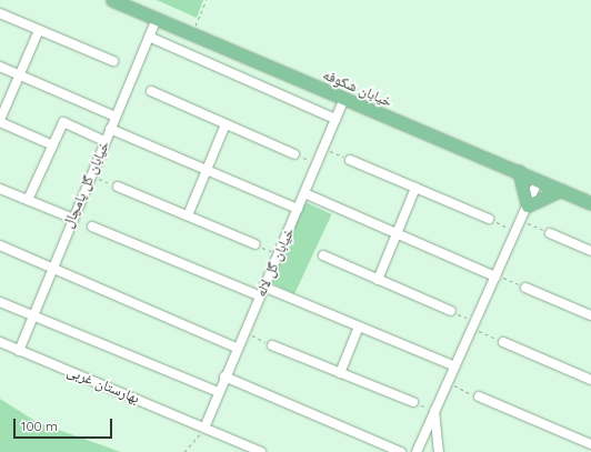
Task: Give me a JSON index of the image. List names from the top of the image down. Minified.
{"streets":{"main road":["خیابان شکوفه"],"street":["خیابان گل پامچال","خیابان گل لاله","بهارستان غربی"]},"crossings":[["خیابان شکوفه","خیابان گل پامچال"],["خیابان شکوفه","خیابان گل لاله"],["خیابان گل پامچال","بهارستان غربی"],["خیابان گل لاله","بهارستان غربی"]],"scale_bar":"100 m"}
